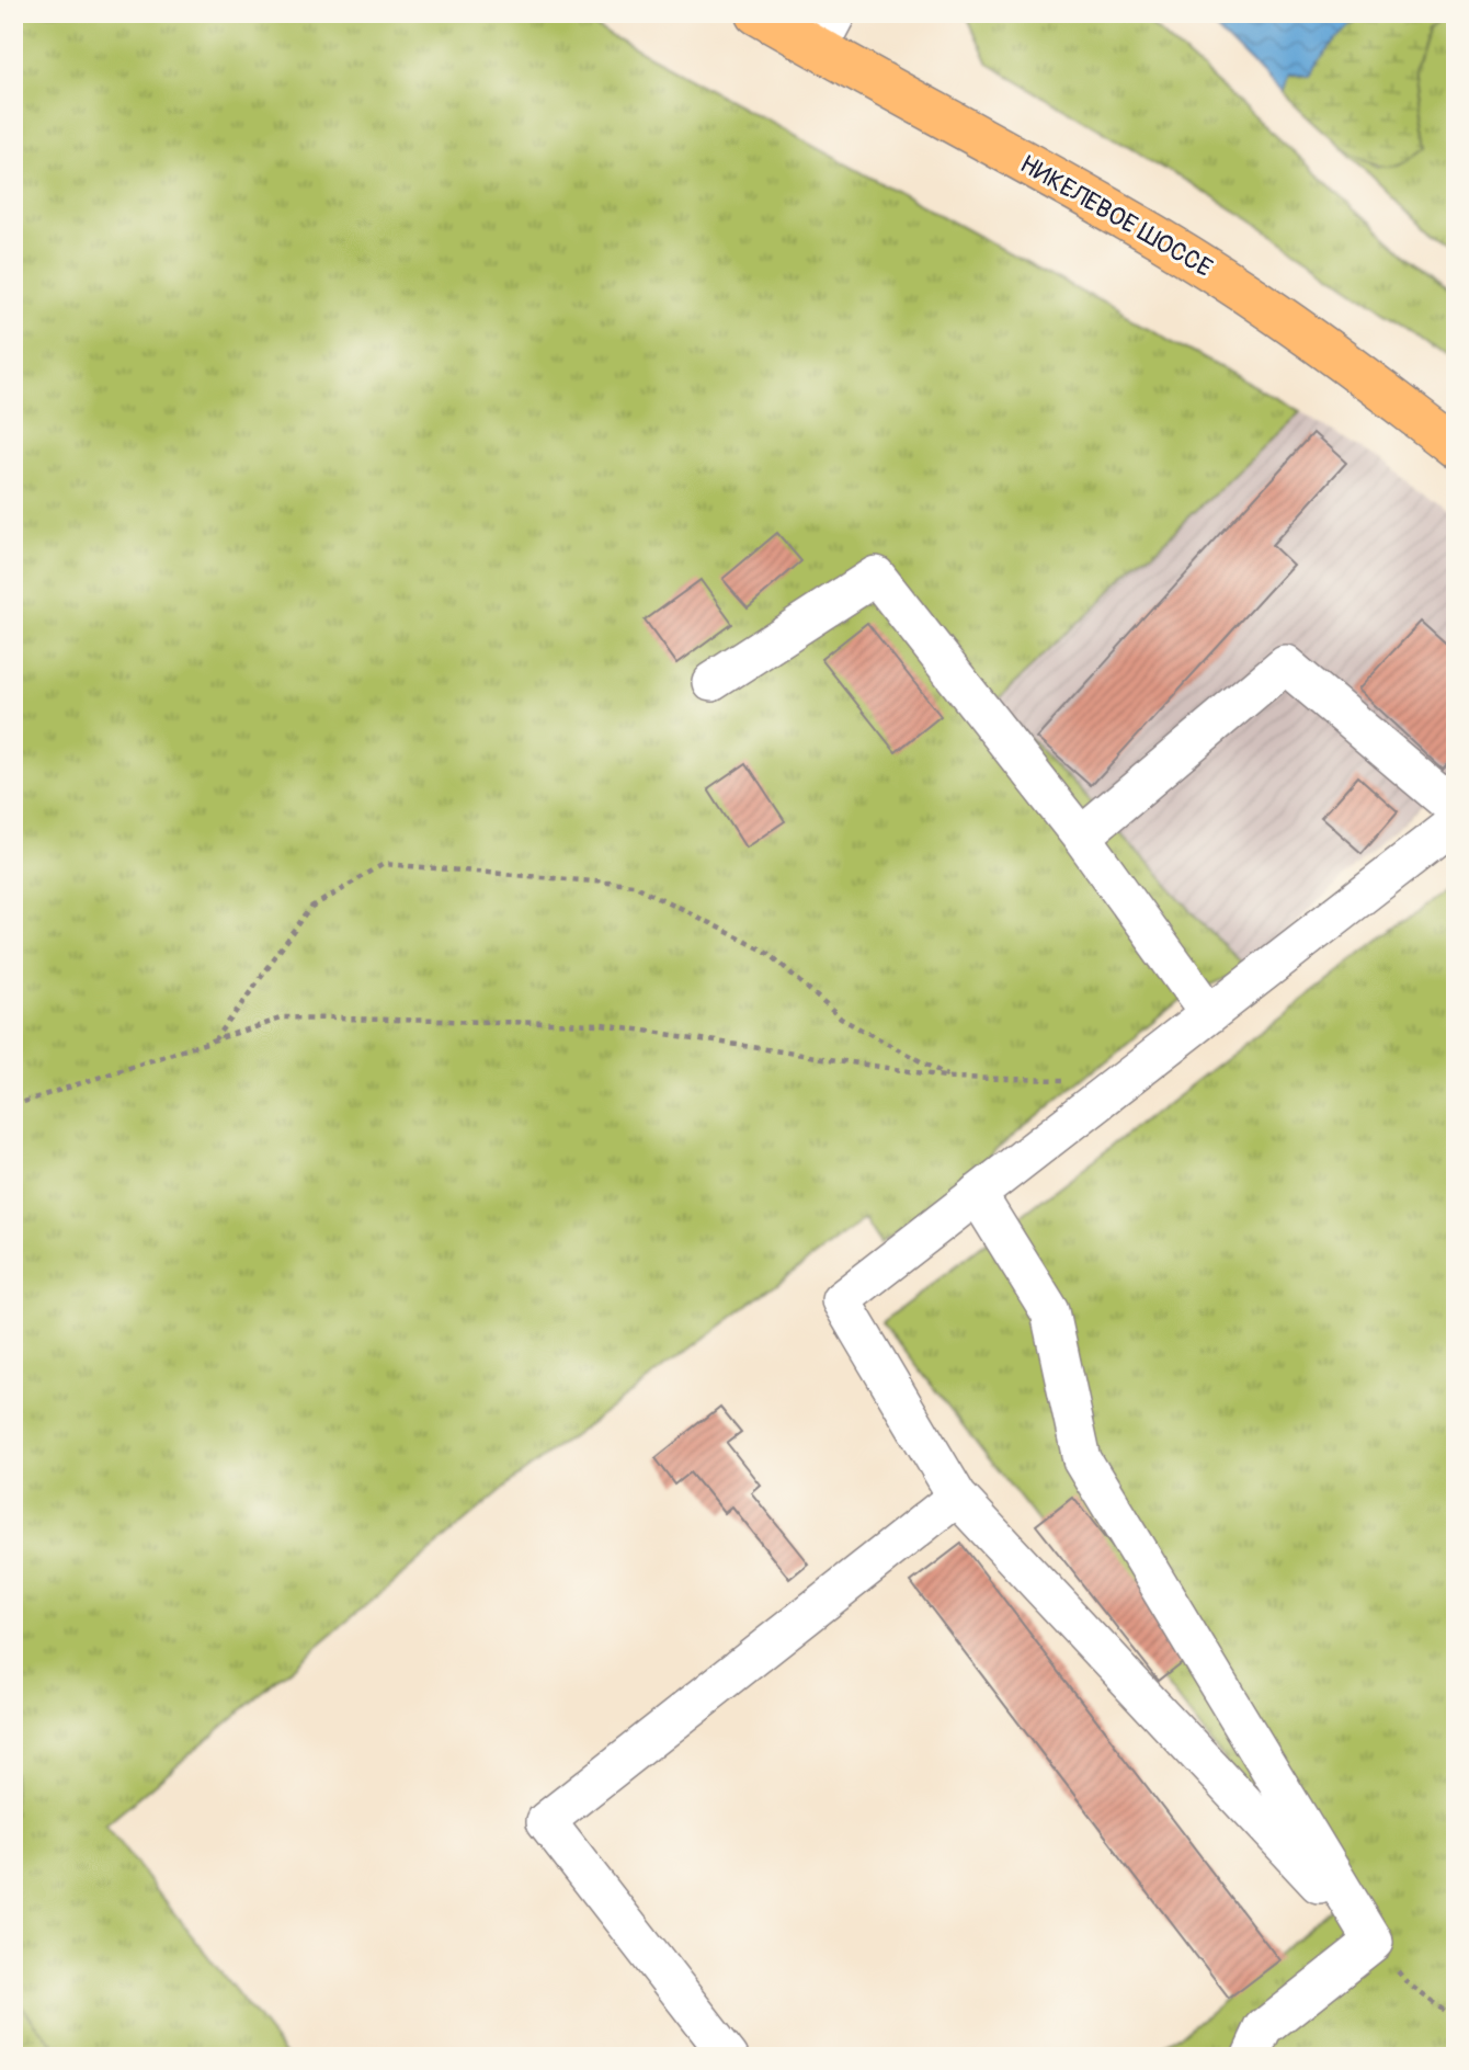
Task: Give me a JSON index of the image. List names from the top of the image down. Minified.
{"streets":{"main road":["НИКЕЛЕВОЕ ШОССЕ"]}}
